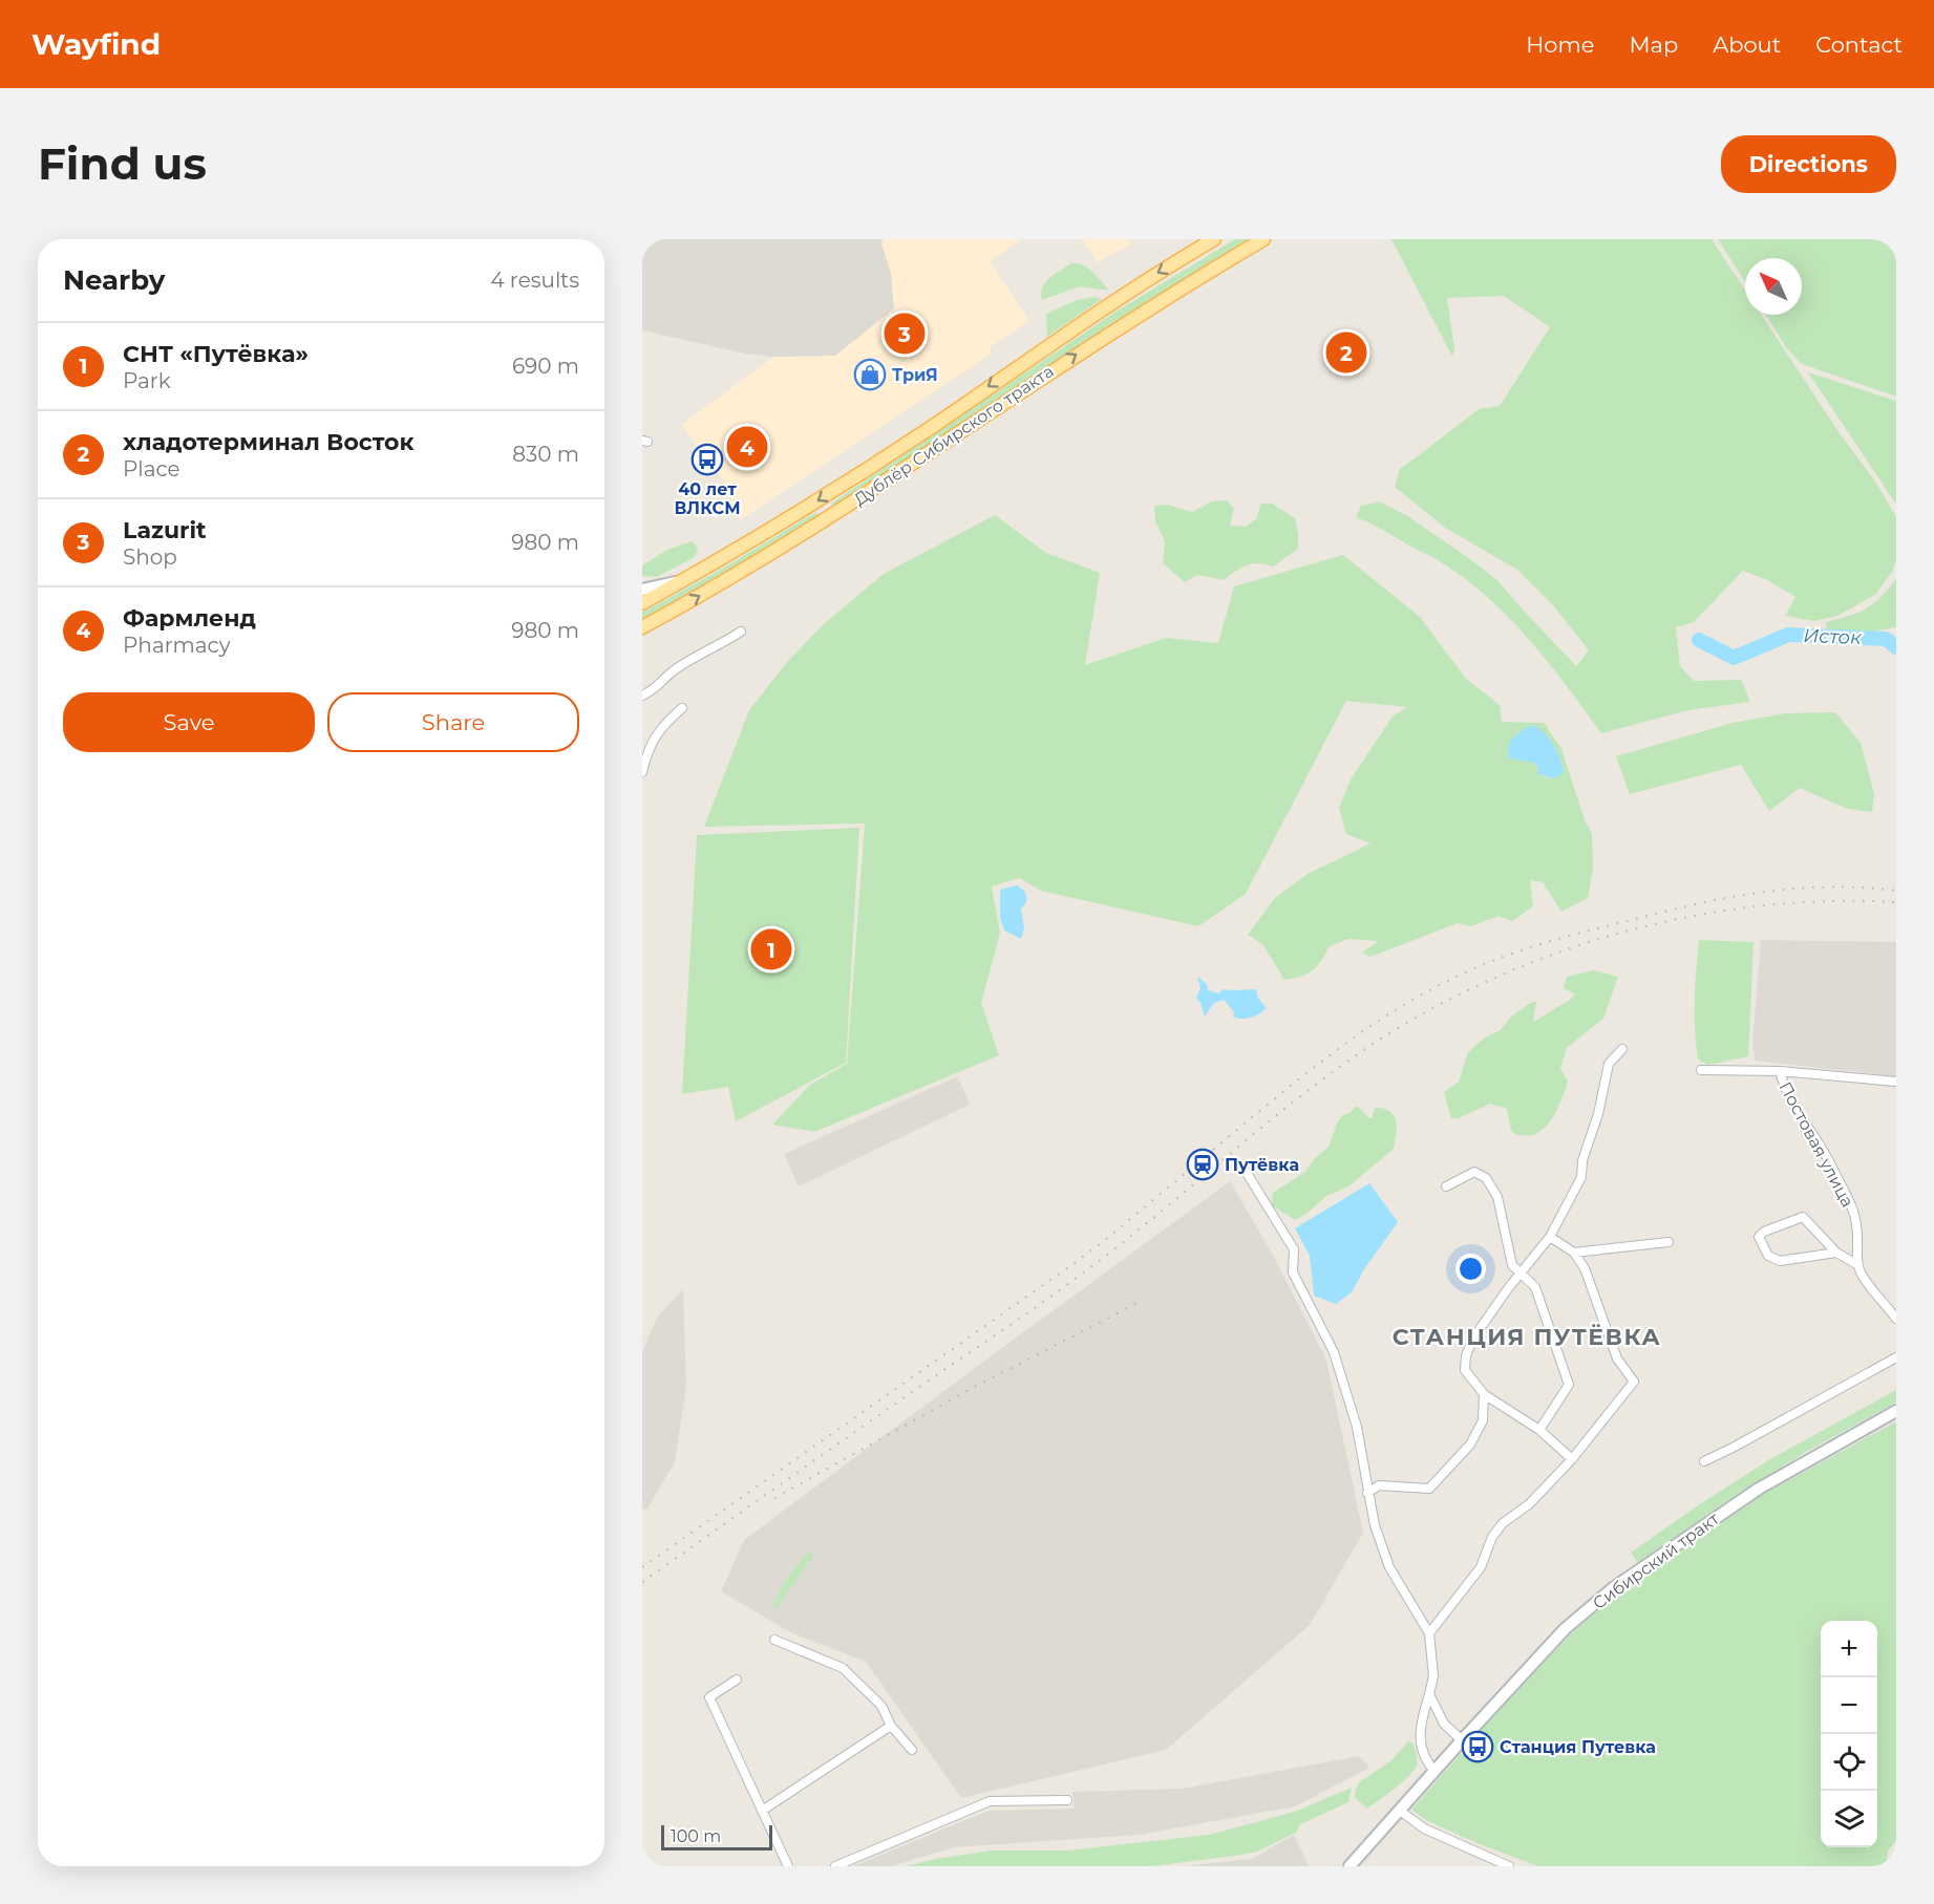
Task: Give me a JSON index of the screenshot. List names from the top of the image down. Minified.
{"streets":{"main road":["Дублёр Сибирского тракта","Сибирский тракт"],"street":["Постовая улица"]},"districts":["СТАНЦИЯ ПУТЁВКА"],"water":["Исток"],"places":{"shop":["ТриЯ"],"bus stop":["40 лет ВЛКСМ","Станция Путевка"],"station":["Путёвка"]},"scale_bar":"100 m","north":"top left","page":{"header":"Wayfind","nav":["Home","Map","About","Contact"],"buttons":["Directions",["Save","Share"]],"title":"Find us","heading":["Nearby","4 results"],"pins":["3","2","4","1"],"list":[{"mark":"1","name":"СНТ «Путёвка»","note":"Park","value":"690 m"},{"mark":"2","name":"хладотерминал Восток","note":"Place","value":"830 m"},{"mark":"3","name":"Lazurit","note":"Shop","value":"980 m"},{"mark":"4","name":"Фармленд","note":"Pharmacy","value":"980 m"}],"map_buttons":["+","−"],"scale":"100 m"}}
